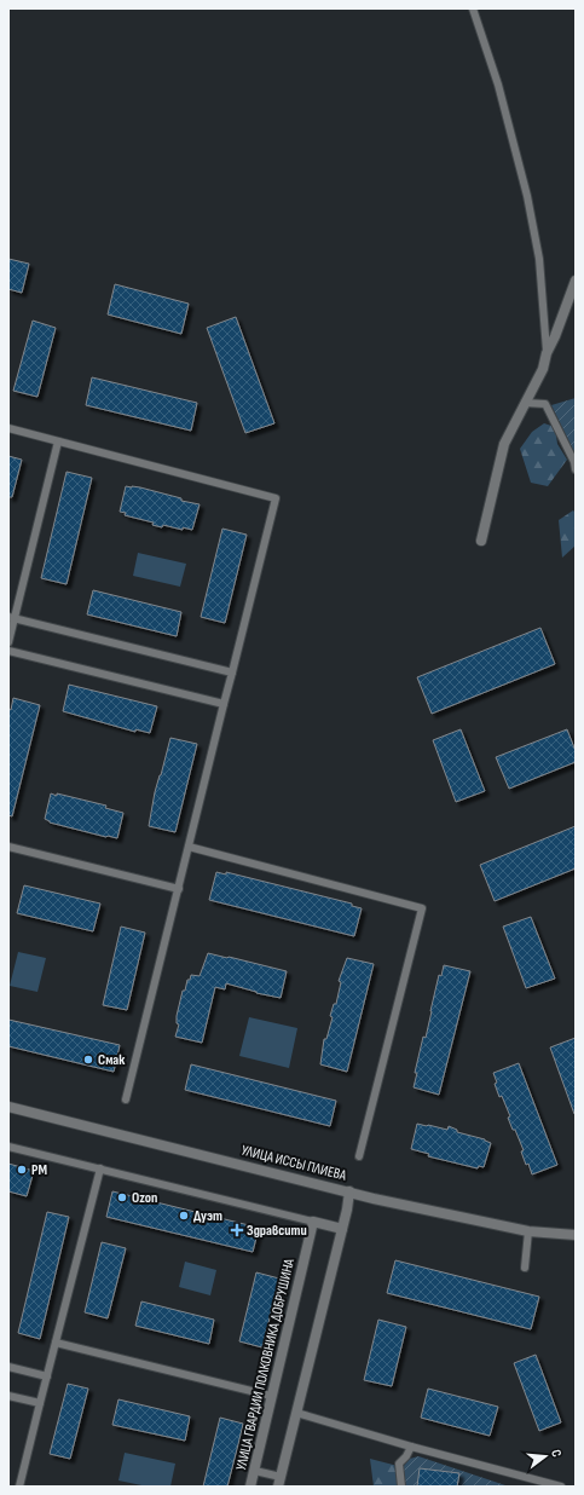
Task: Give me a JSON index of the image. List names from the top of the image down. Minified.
{"streets":{"street":["УЛИЦА ИССЫ ПЛИЕВА","УЛИЦА ГВАРДИИ ПОЛКОВНИКА ДОБРУШИНА"]},"places":{"other":["Смак","PM","Ozon","Дуэт"],"health":["Здравсити"]},"north":"right"}
